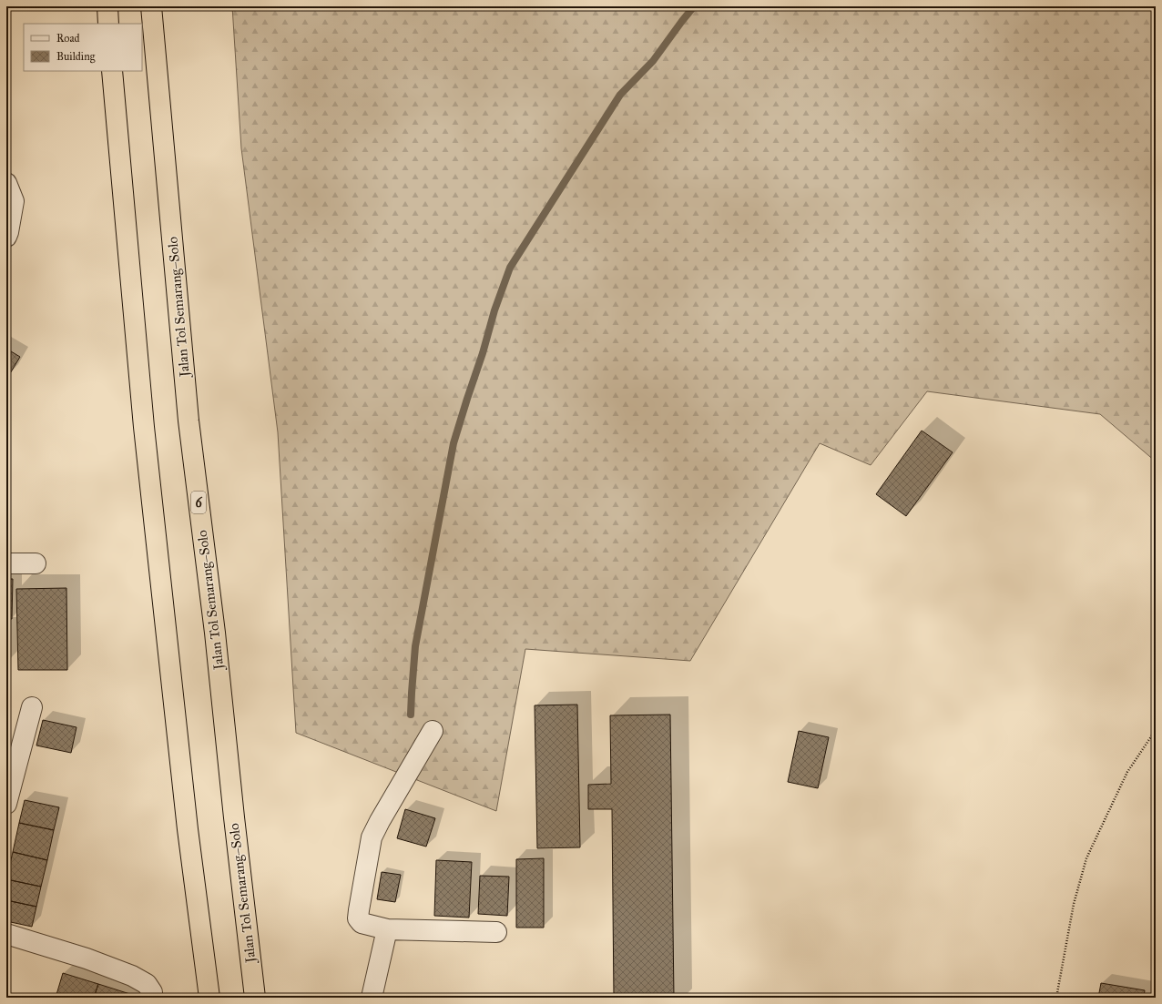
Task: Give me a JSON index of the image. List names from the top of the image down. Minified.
{"streets":{"highway":["Jalan Tol Semarang–Solo","6"]},"legend":["Road","Building"]}
